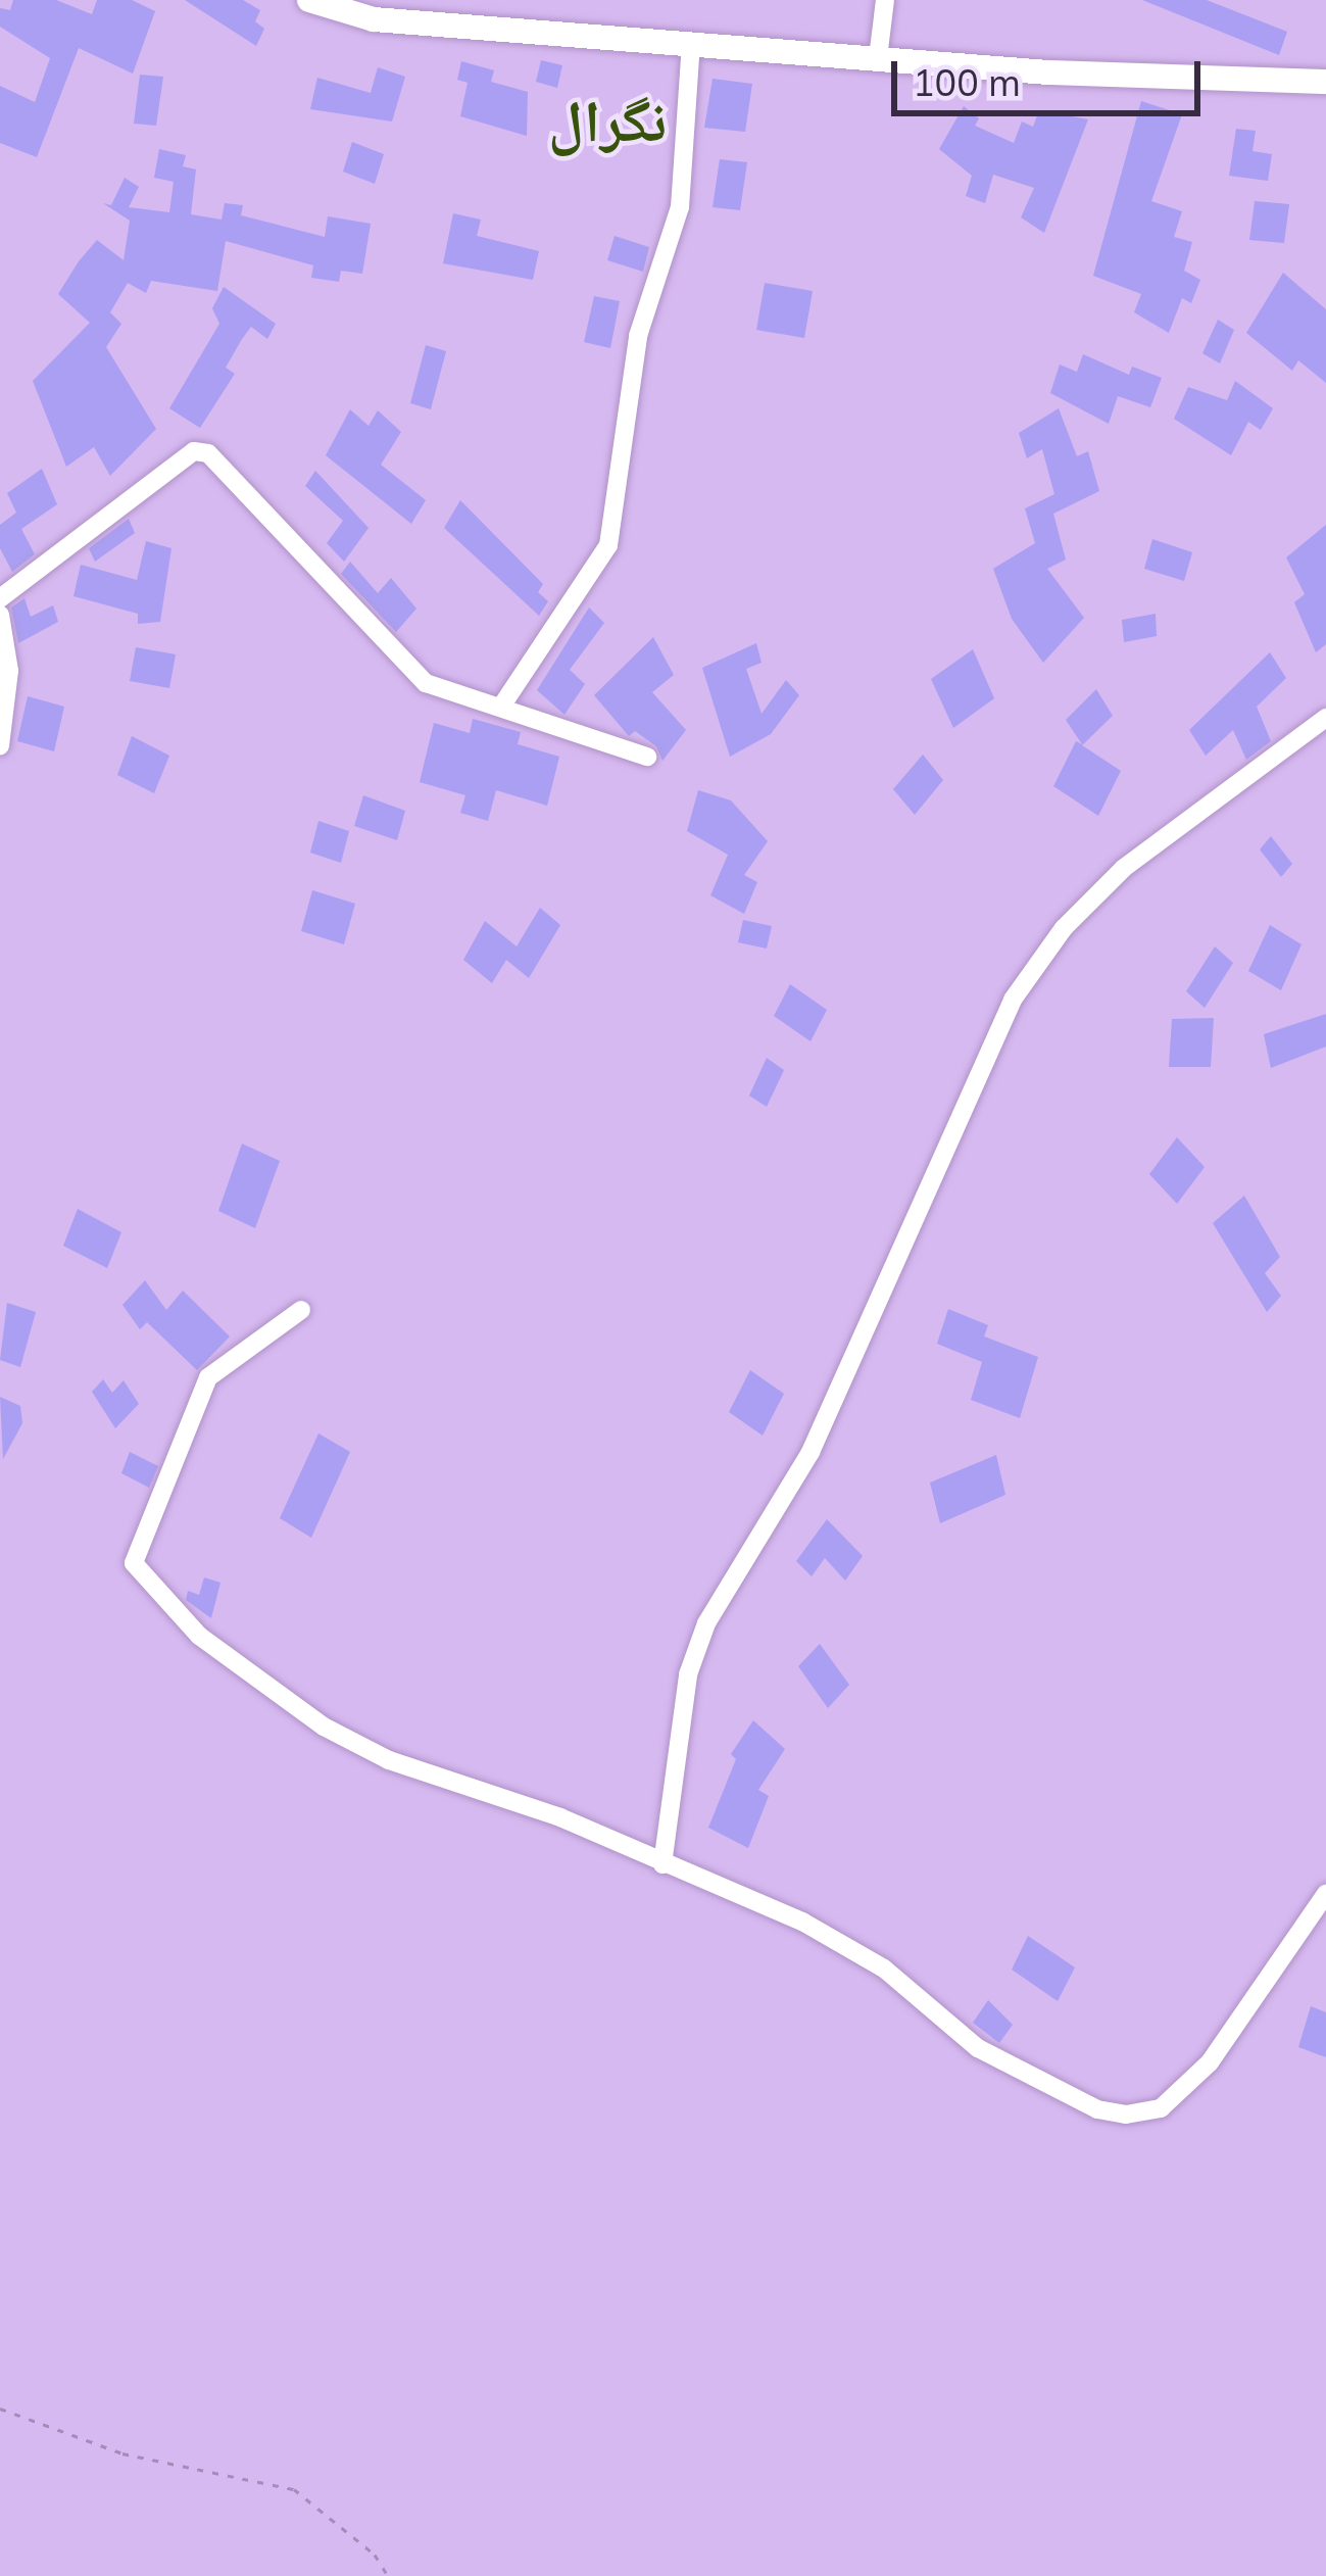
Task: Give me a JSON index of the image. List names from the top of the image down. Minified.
{"districts":["نگرال"],"scale_bar":"100 m"}
